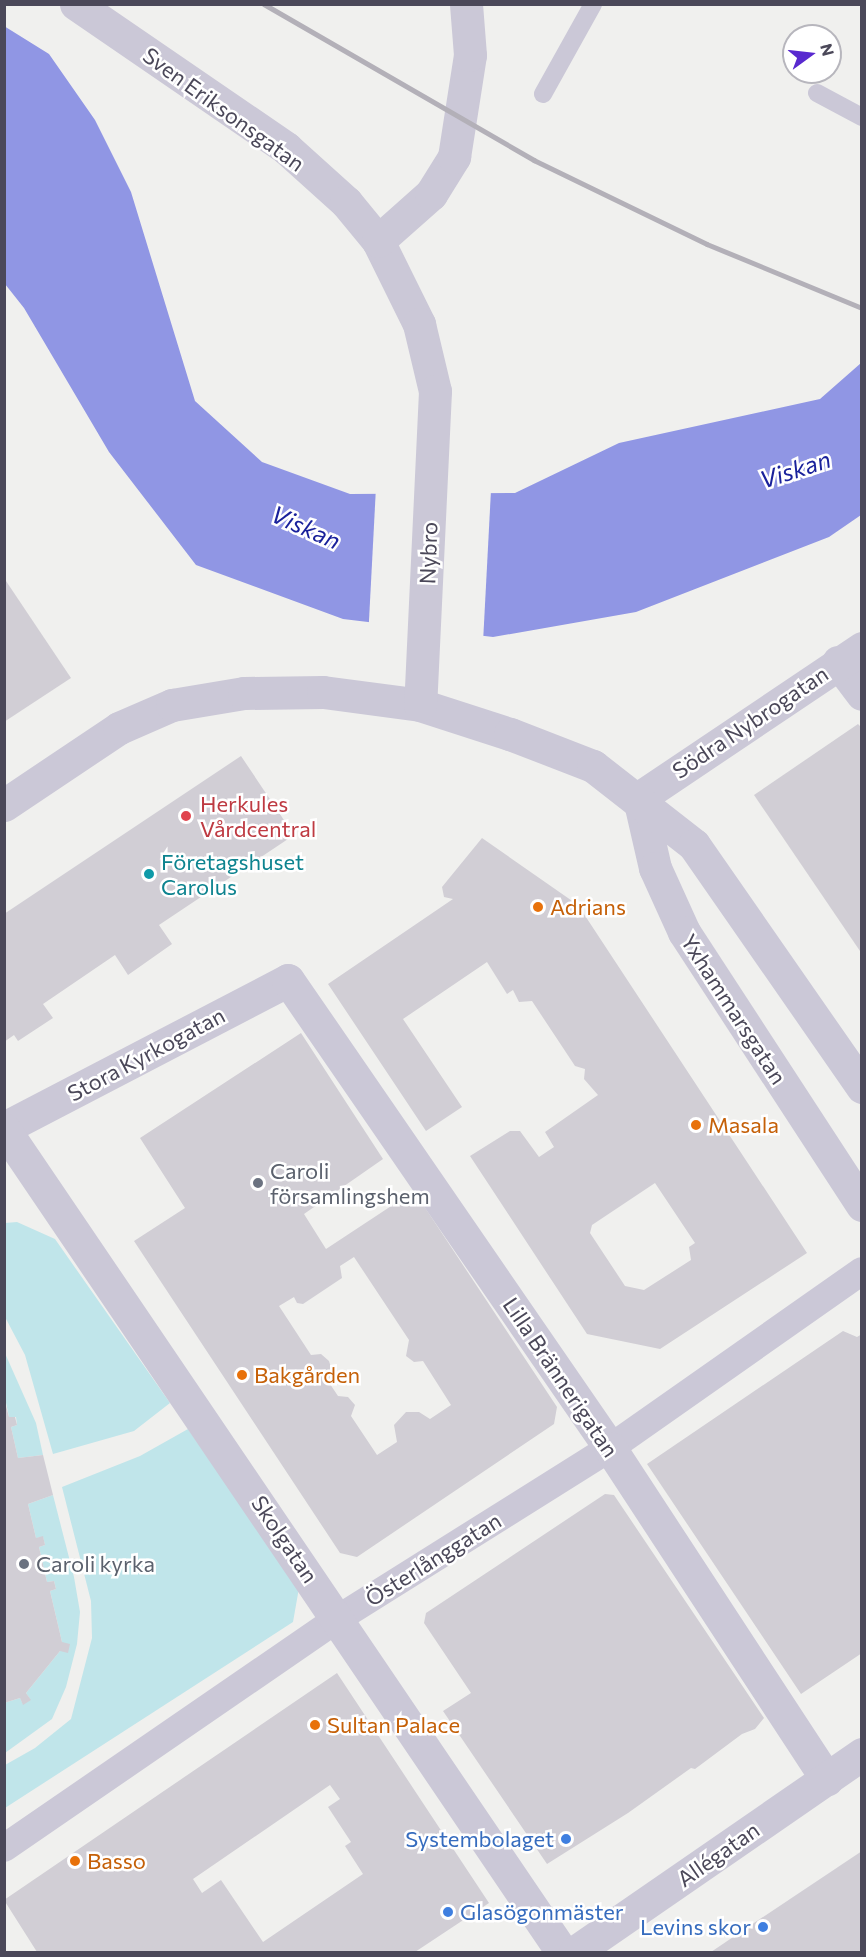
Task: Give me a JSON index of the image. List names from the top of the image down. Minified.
{"streets":{"street":["Sven Eriksonsgatan","Nybro","Södra Nybrogatan","Yxhammarsgatan","Stora Kyrkogatan","Lilla Brännerigatan","Skolgatan","Österlånggatan","Allégatan"]},"crossings":[["Sven Eriksonsgatan","Nybro"],["Södra Nybrogatan","Yxhammarsgatan"],["Stora Kyrkogatan","Lilla Brännerigatan"],["Stora Kyrkogatan","Skolgatan"],["Lilla Brännerigatan","Österlånggatan"],["Lilla Brännerigatan","Allégatan"],["Skolgatan","Österlånggatan"]],"water":["Viskan"],"places":["Herkules Vårdcentral","Företagshuset Carolus","Adrians","Masala","Caroli församlingshem","Bakgården","Caroli kyrka","Sultan Palace","Systembolaget","Basso","Glasögonmäster","Levins skor"],"north":"right"}
